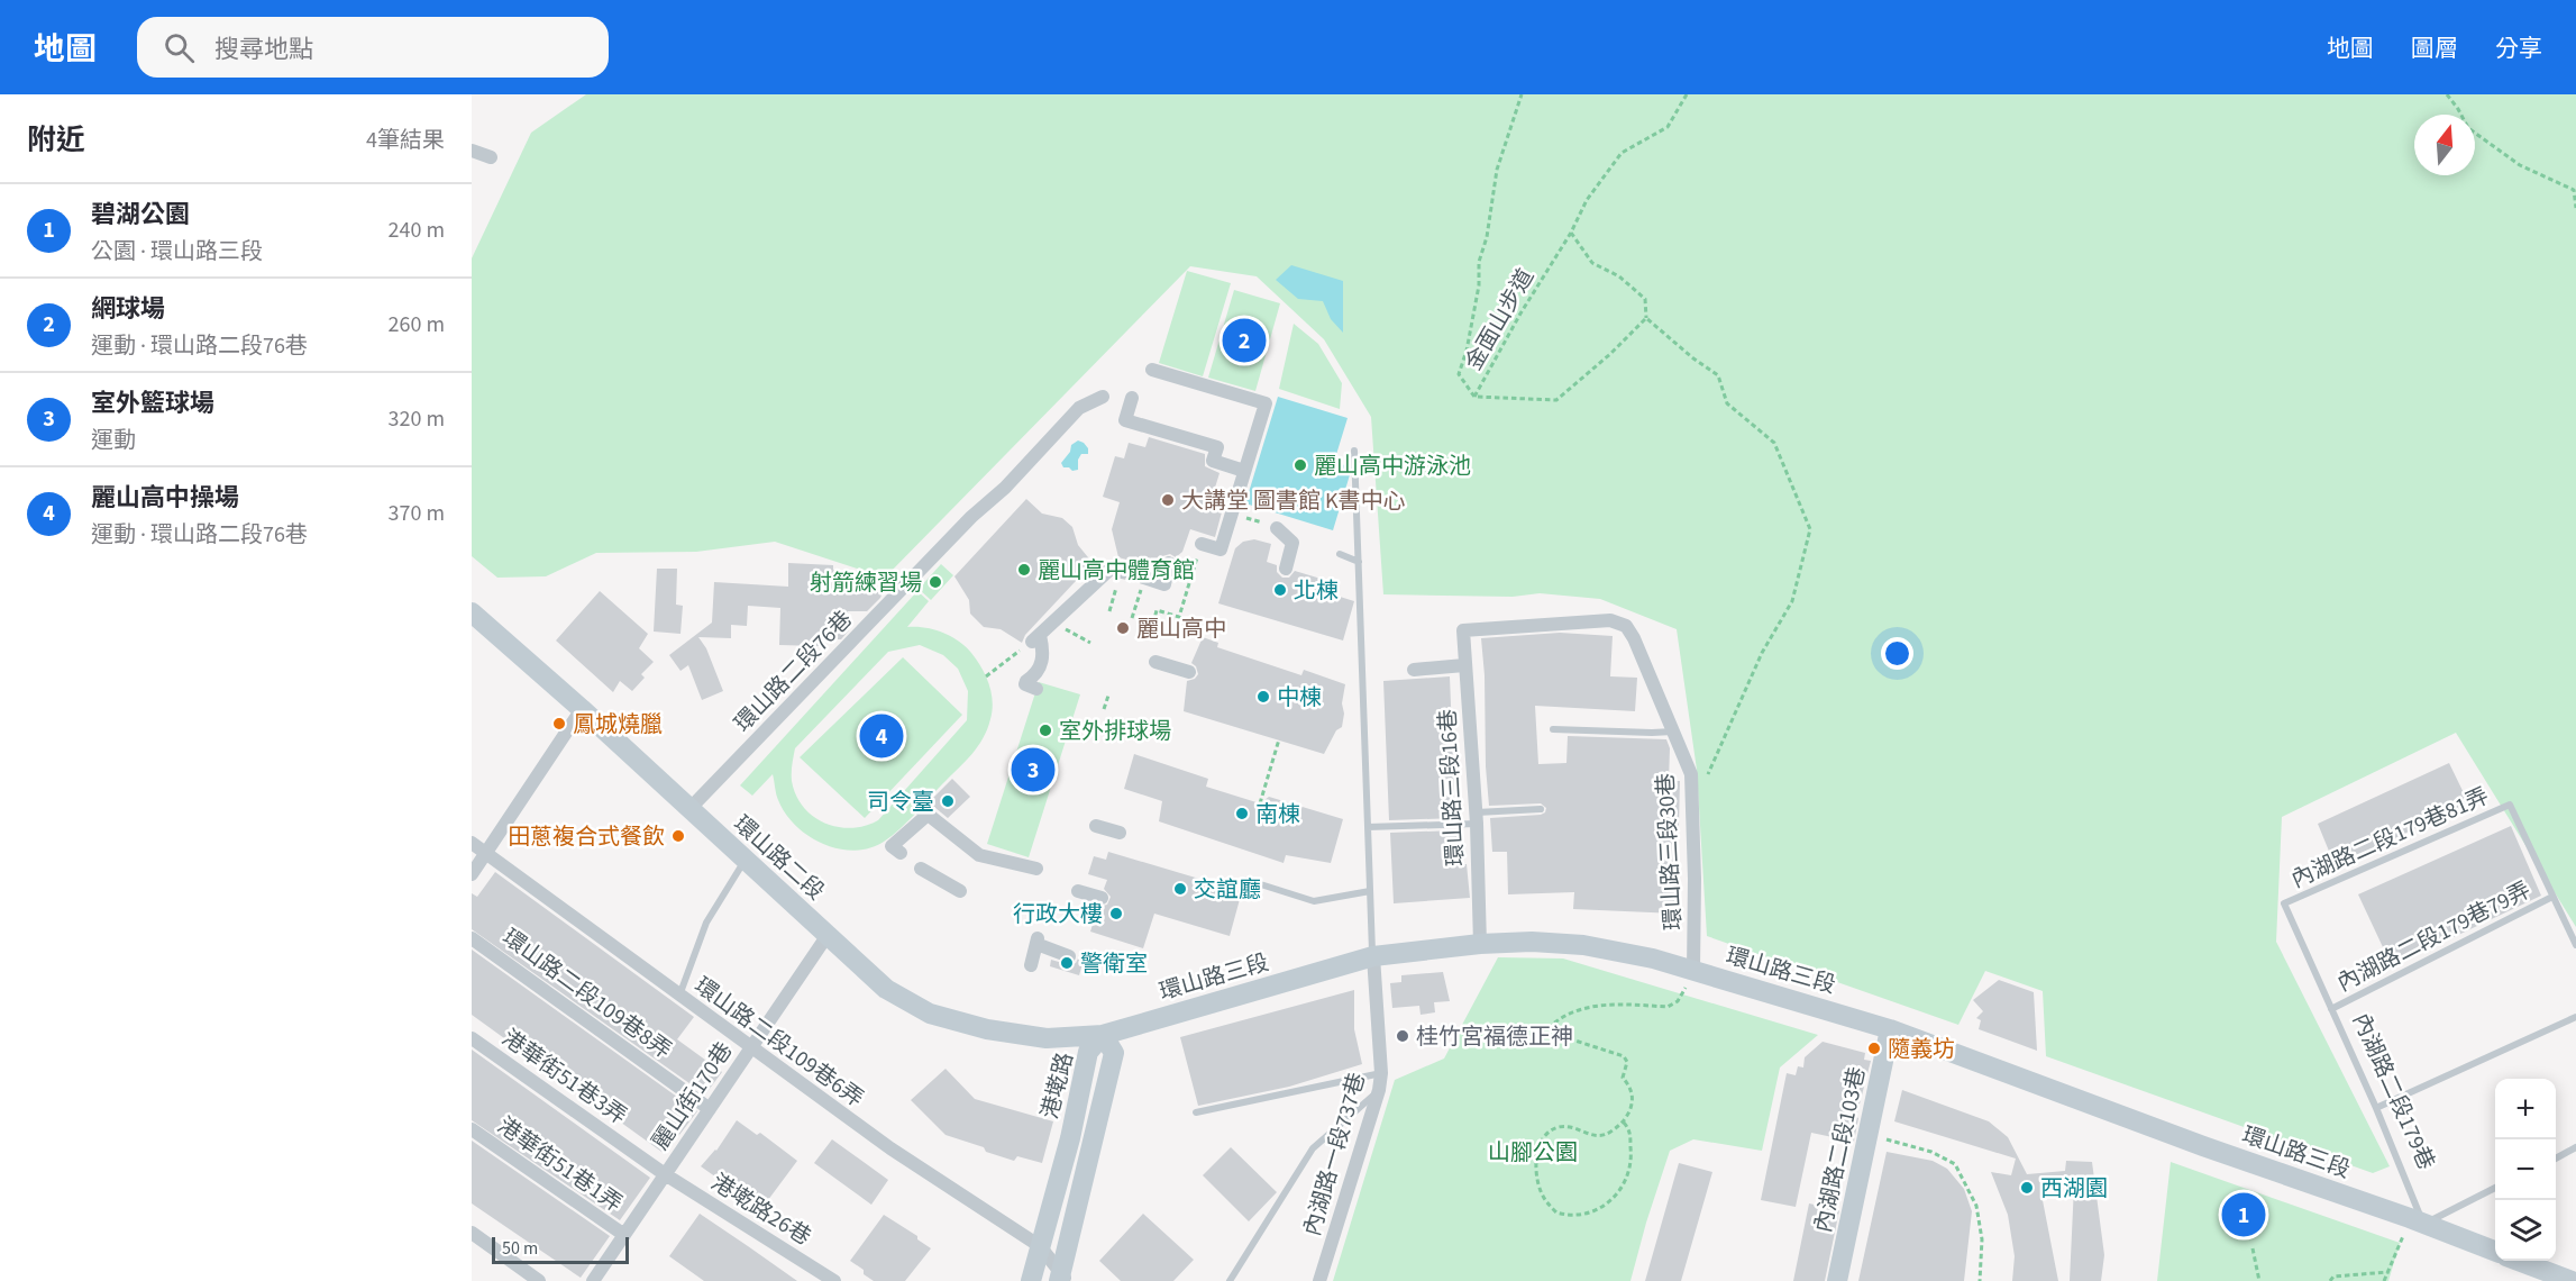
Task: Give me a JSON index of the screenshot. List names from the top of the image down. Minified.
{"streets":{"street":["環山路二段76巷","環山路三段16巷","環山路三段30巷","環山路二段","環山路三段","環山路二段109巷8弄","環山路二段109巷6弄","港華街51巷3弄","港墘路","麗山街170巷","內湖路二段103巷","內湖路一段737巷","港華街51巷1弄","港墘路26巷"],"lane":["內湖路二段179巷81弄","內湖路二段179巷79弄","內湖路二段179巷"],"path":["金面山步道"]},"crossings":[["環山路二段76巷","環山路二段"],["環山路三段16巷","環山路三段30巷"],["環山路三段16巷","環山路三段"],["內湖路二段179巷81弄","內湖路二段179巷79弄"],["內湖路二段179巷81弄","內湖路二段179巷"],["環山路三段30巷","環山路三段"],["環山路二段","環山路三段"],["環山路二段","港墘路"],["環山路二段","麗山街170巷"],["內湖路二段179巷79弄","內湖路二段179巷"],["環山路三段","港墘路"],["環山路三段","內湖路二段179巷"],["環山路三段","內湖路二段103巷"],["環山路三段","內湖路一段737巷"],["環山路二段109巷8弄","麗山街170巷"],["環山路二段109巷6弄","港墘路"],["環山路二段109巷6弄","麗山街170巷"],["港華街51巷3弄","麗山街170巷"],["港華街51巷3弄","港墘路26巷"],["麗山街170巷","港華街51巷1弄"],["麗山街170巷","港墘路26巷"]],"parks":["山腳公園"],"places":["麗山高中游泳池","大講堂 圖書館 K書中心","麗山高中體育館","射箭練習場","北棟","麗山高中","中棟","鳳城燒臘","室外排球場","司令臺","南棟","田蔥複合式餐飲","交誼廳","行政大樓","警衛室","桂竹宮福德正神","隨義坊","西湖園"],"scale_bar":"50 m","north":"top","page":{"header":"地圖","search":"搜尋地點","nav":["地圖","圖層","分享"],"heading":["附近","4筆結果"],"list":[{"mark":"1","name":"碧湖公園","note":"公園 · 環山路三段","value":"240 m"},{"mark":"2","name":"網球場","note":"運動 · 環山路二段76巷","value":"260 m"},{"mark":"3","name":"室外籃球場","note":"運動","value":"320 m"},{"mark":"4","name":"麗山高中操場","note":"運動 · 環山路二段76巷","value":"370 m"}],"pins":["2","4","3","1"],"map_buttons":["+","−"],"scale":"50 m"}}
